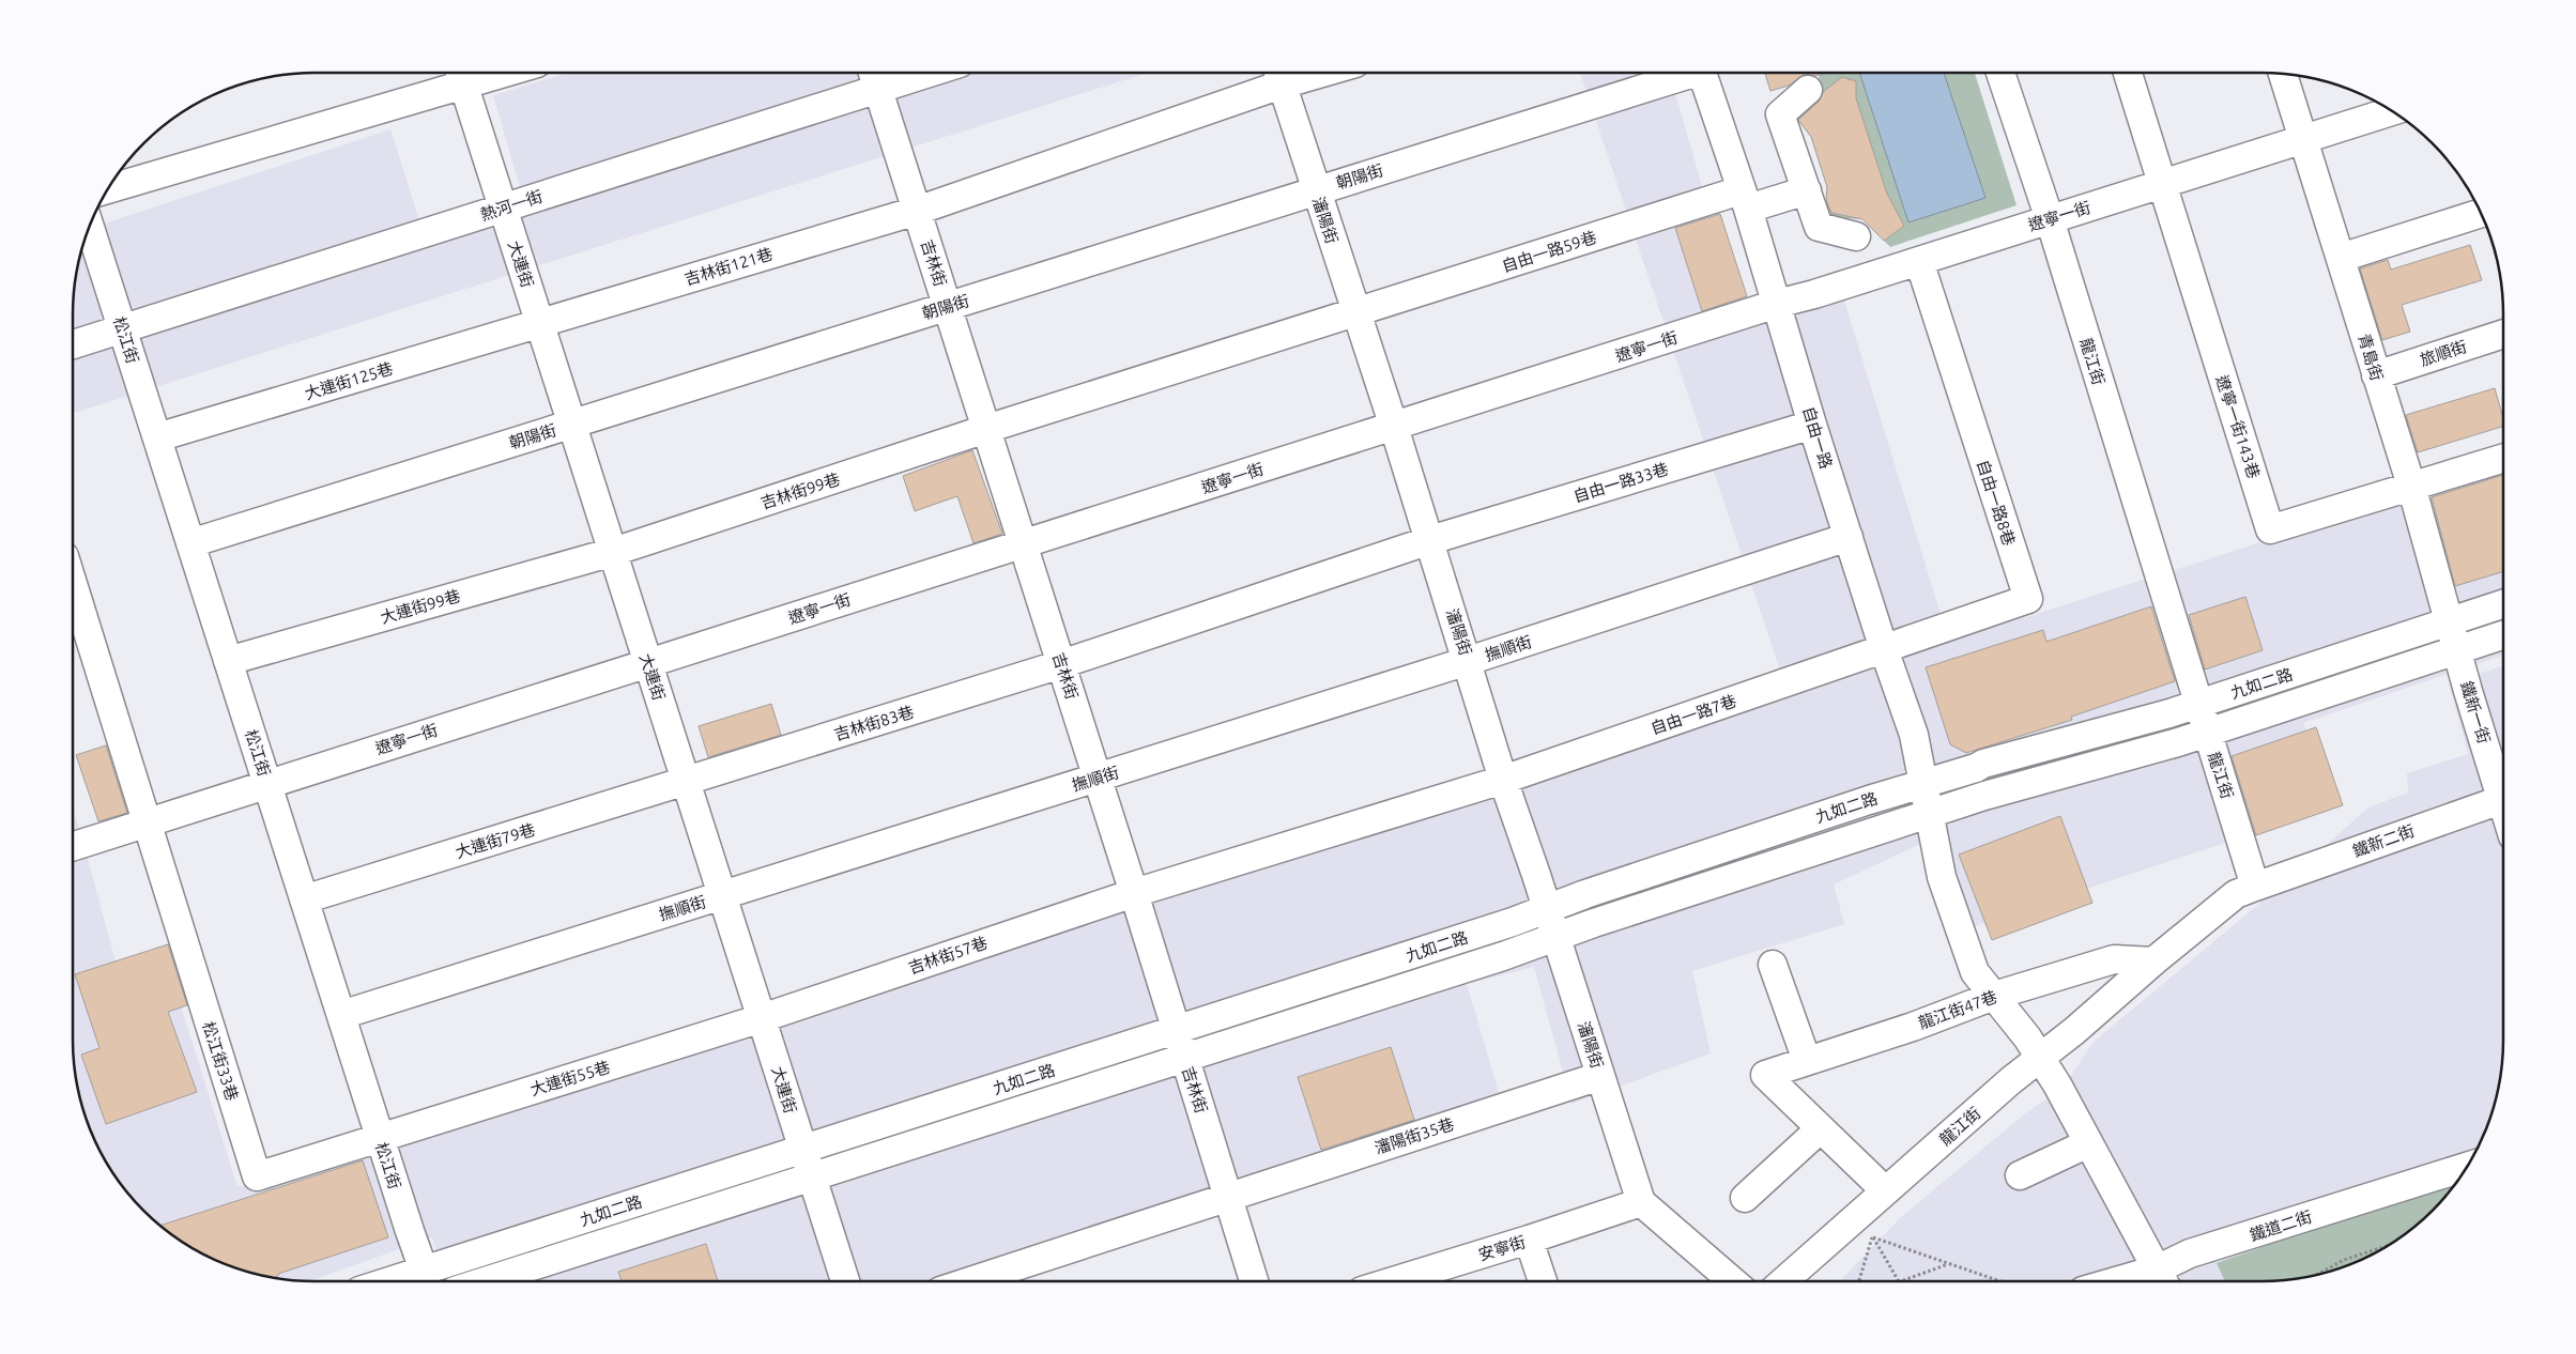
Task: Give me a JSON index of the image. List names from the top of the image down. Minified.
{"streets":{"street":["朝陽街","熱河一街","遼寧一街","瀋陽街","自由一路59巷","吉林街","大連街","吉林街121巷","松江街","旅順街","青島街","龍江街","大連街125巷","遼寧一街143巷","自由一路","自由一路33巷","吉林街99巷","自由一路8巷","大連街99巷","撫順街","九如二路","鐵新一街","自由一路7巷","吉林街83巷","大連街79巷","鐵新二街","吉林街57巷","龍江街47巷","松江街33巷","大連街55巷","瀋陽街35巷","鐵道二街","安寧街"]},"crossings":[["朝陽街","瀋陽街"],["朝陽街","吉林街"],["朝陽街","大連街"],["朝陽街","松江街"],["熱河一街","吉林街"],["熱河一街","大連街"],["熱河一街","松江街"],["遼寧一街","瀋陽街"],["遼寧一街","吉林街"],["遼寧一街","大連街"],["遼寧一街","松江街"],["遼寧一街","青島街"],["遼寧一街","龍江街"],["遼寧一街","遼寧一街143巷"],["遼寧一街","自由一路"],["遼寧一街","自由一路8巷"],["遼寧一街","松江街33巷"],["瀋陽街","自由一路59巷"],["瀋陽街","吉林街121巷"],["瀋陽街","自由一路33巷"],["瀋陽街","撫順街"],["瀋陽街","九如二路"],["瀋陽街","自由一路7巷"],["瀋陽街","瀋陽街35巷"],["瀋陽街","安寧街"],["自由一路59巷","吉林街"],["自由一路59巷","自由一路"],["自由一路59巷","吉林街99巷"],["吉林街","吉林街121巷"],["吉林街","自由一路33巷"],["吉林街","吉林街99巷"],["吉林街","撫順街"],["吉林街","九如二路"],["吉林街","自由一路7巷"],["吉林街","吉林街83巷"],["吉林街","吉林街57巷"],["吉林街","瀋陽街35巷"],["大連街","吉林街121巷"],["大連街","大連街125巷"],["大連街","吉林街99巷"],["大連街","大連街99巷"],["大連街","撫順街"],["大連街","九如二路"],["大連街","吉林街83巷"],["大連街","大連街79巷"],["大連街","吉林街57巷"],["大連街","大連街55巷"],["吉林街121巷","大連街125巷"],["松江街","大連街125巷"],["松江街","大連街99巷"],["松江街","撫順街"],["松江街","九如二路"],["松江街","大連街79巷"],["松江街","松江街33巷"],["松江街","大連街55巷"],["旅順街","青島街"],["青島街","遼寧一街143巷"],["青島街","九如二路"],["青島街","鐵新一街"],["龍江街","自由一路"],["龍江街","九如二路"],["龍江街","鐵新二街"],["龍江街","龍江街47巷"],["自由一路","自由一路33巷"],["自由一路","自由一路8巷"],["自由一路","撫順街"],["自由一路","九如二路"],["自由一路","自由一路7巷"],["自由一路","龍江街47巷"],["自由一路","鐵道二街"],["自由一路33巷","吉林街83巷"],["吉林街99巷","大連街99巷"],["自由一路8巷","自由一路7巷"],["九如二路","鐵新一街"],["自由一路7巷","吉林街57巷"],["吉林街83巷","大連街79巷"],["吉林街57巷","大連街55巷"],["松江街33巷","大連街55巷"]]}
